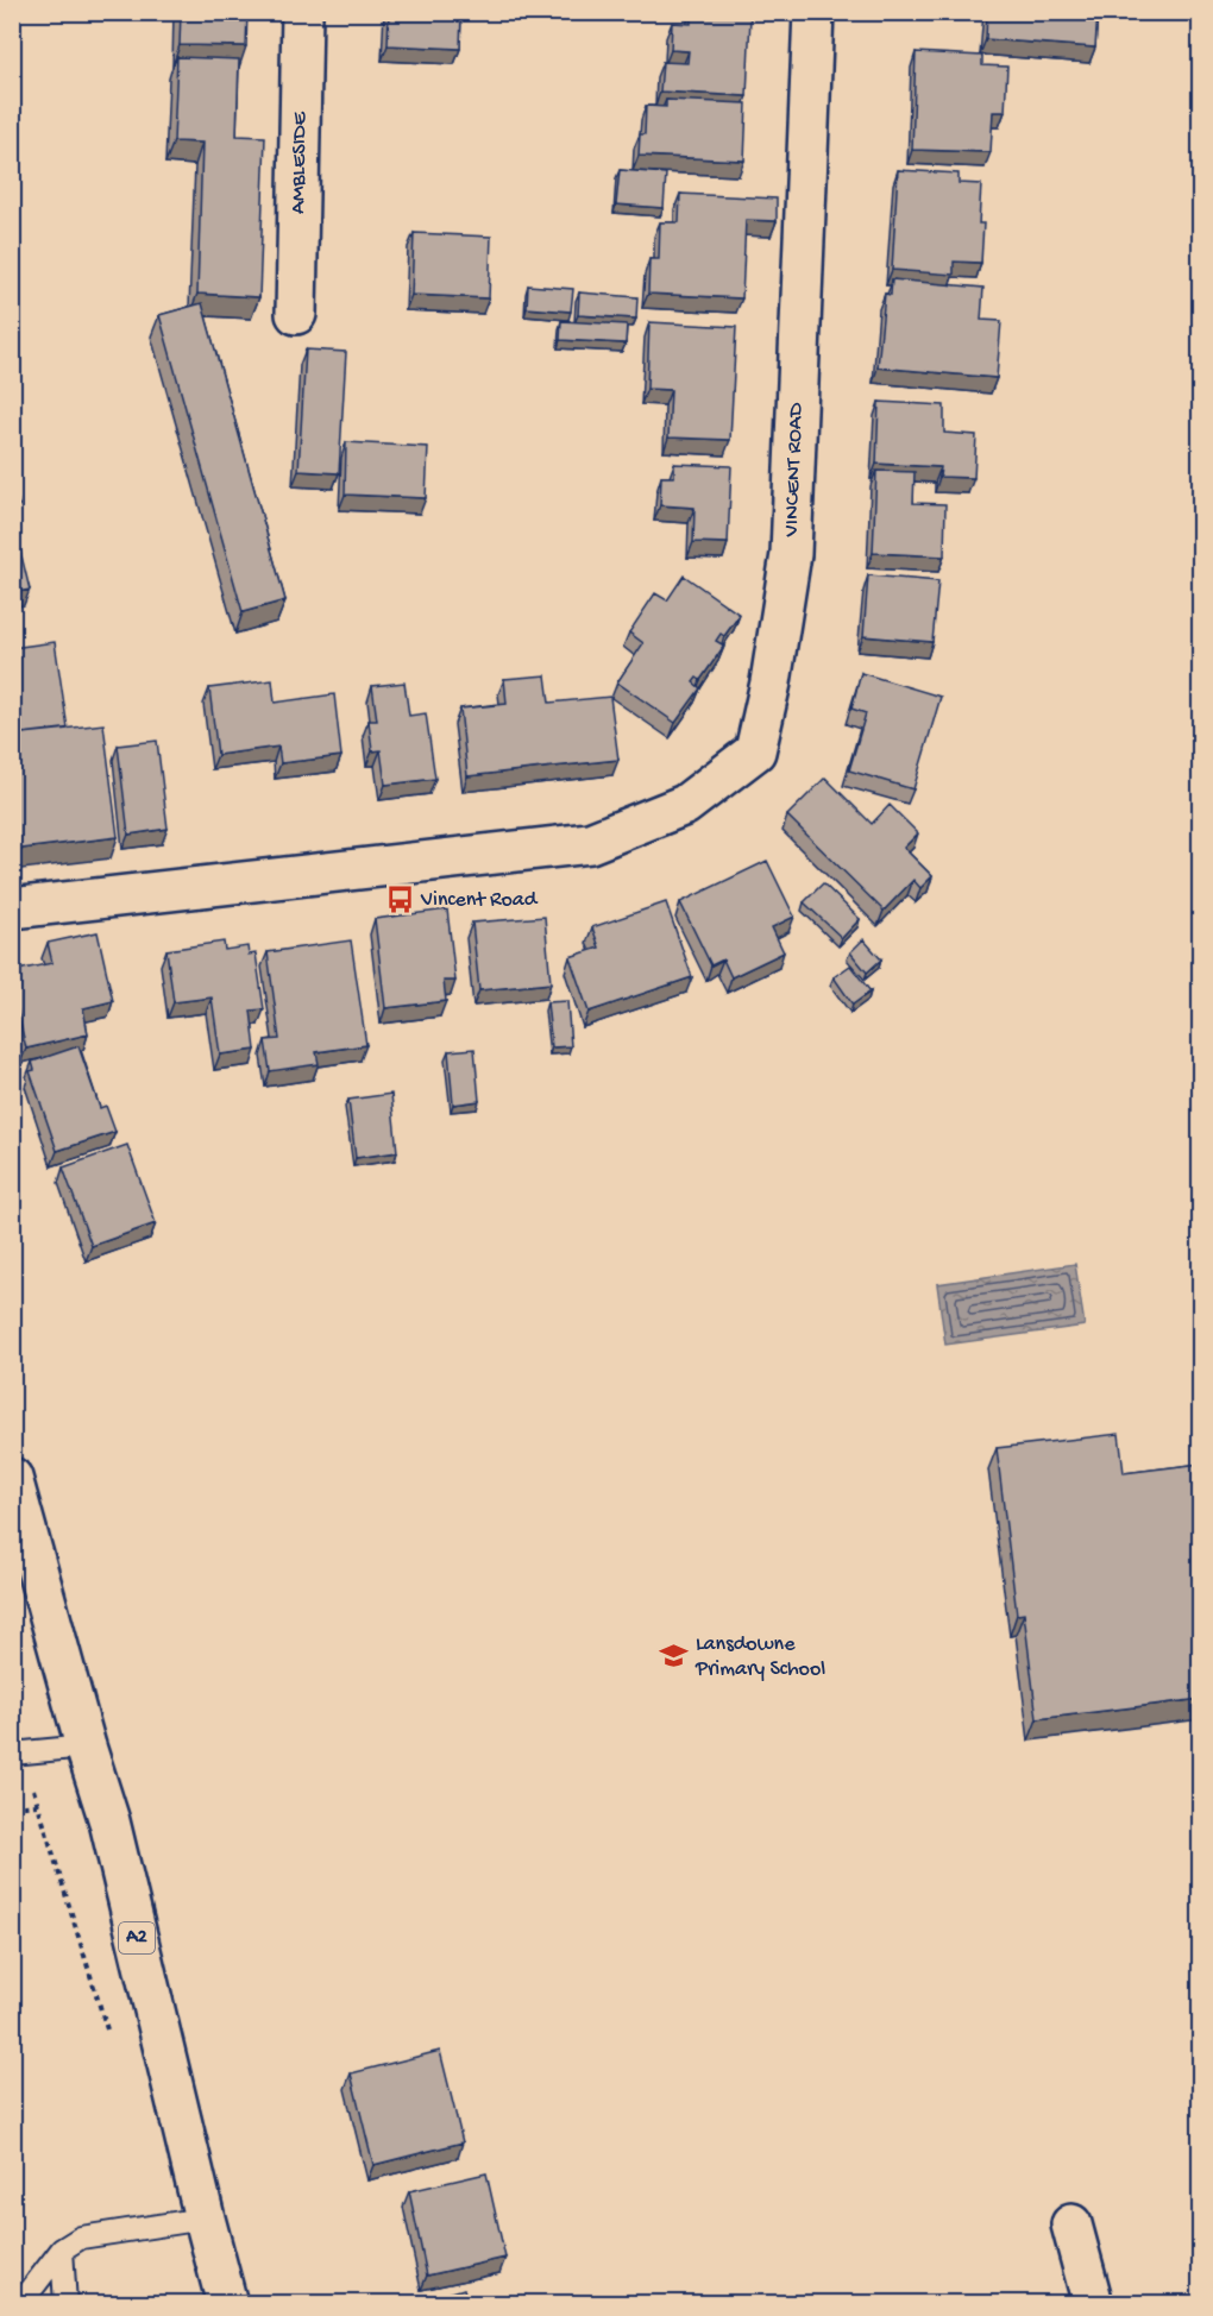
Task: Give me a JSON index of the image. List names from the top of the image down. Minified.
{"streets":{"street":["AMBLESIDE","VINCENT ROAD","A2"]},"places":{"bus stop":["Vincent Road"],"school or university":["Lansdowne Primary School"]}}
